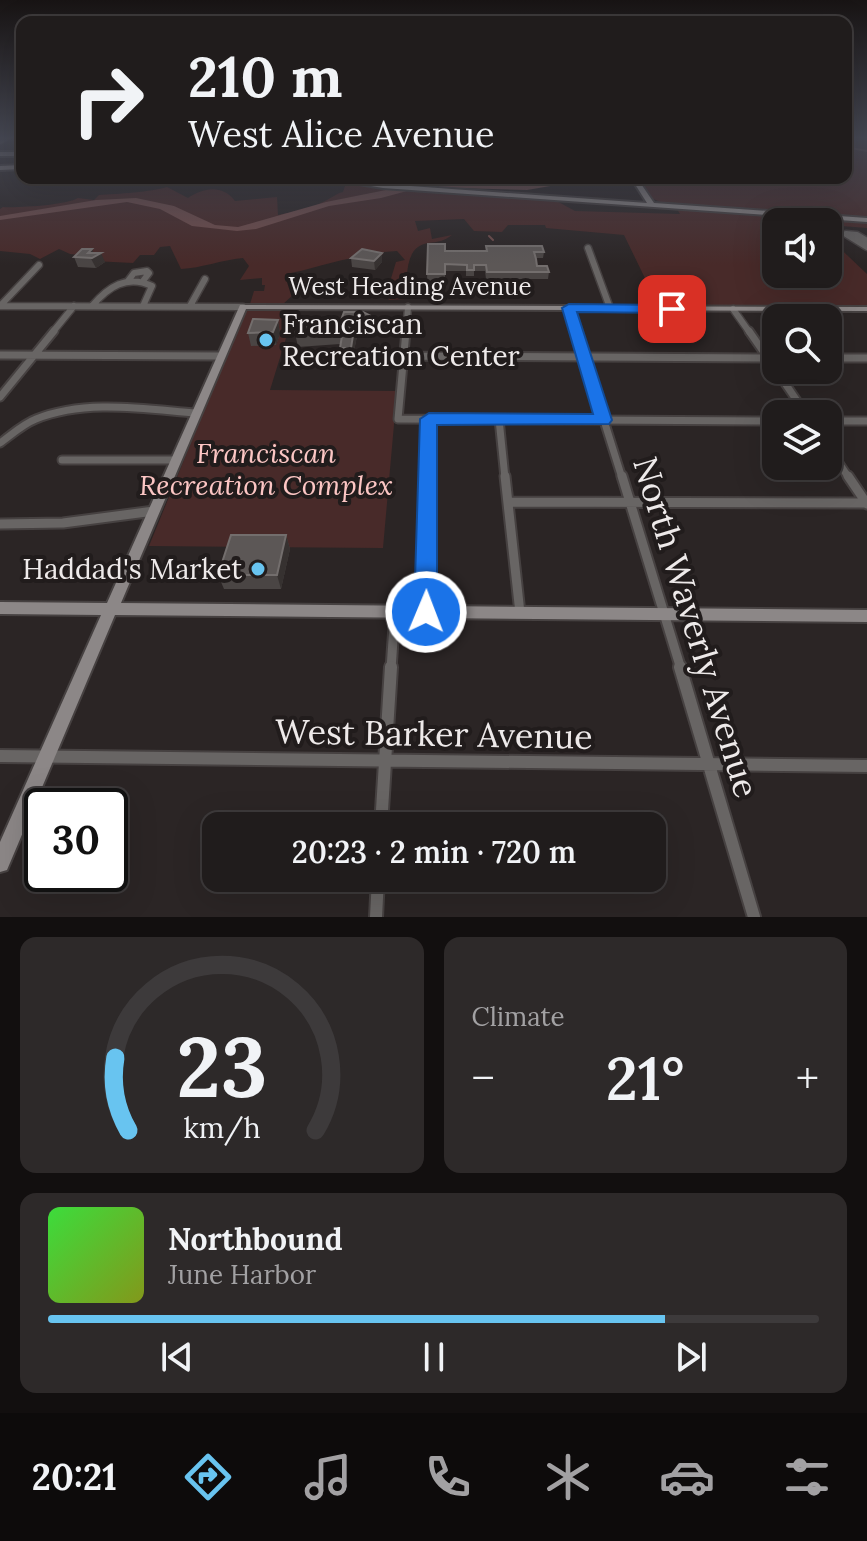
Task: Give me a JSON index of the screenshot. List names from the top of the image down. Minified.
{"streets":{"street":["West Heading Avenue","North Waverly Avenue","West Barker Avenue"]},"crossings":[["West Heading Avenue","North Waverly Avenue"],["North Waverly Avenue","West Barker Avenue"]],"parks":["Franciscan Recreation Complex"],"places":["Franciscan Recreation Center","Haddad's Market"],"page":{"turn":["210 m","West Alice Avenue"],"limit":"30","trip":"20:23 · 2 min · 720 m","tile":"Climate","heat":["−","21°","+"],"song":["Northbound","June Harbor"],"tabs":"20:21","gauge":["23","km/h"]}}
